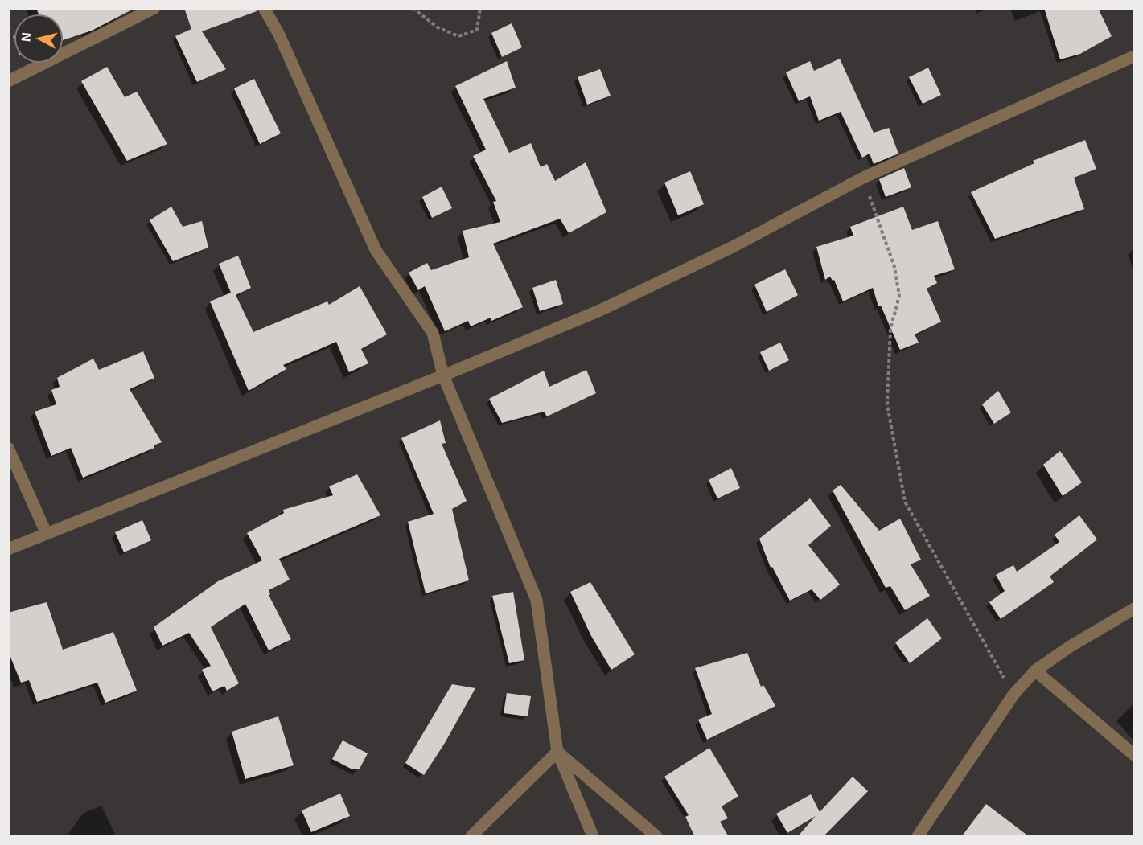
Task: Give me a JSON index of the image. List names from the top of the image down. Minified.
{"north":"left"}
